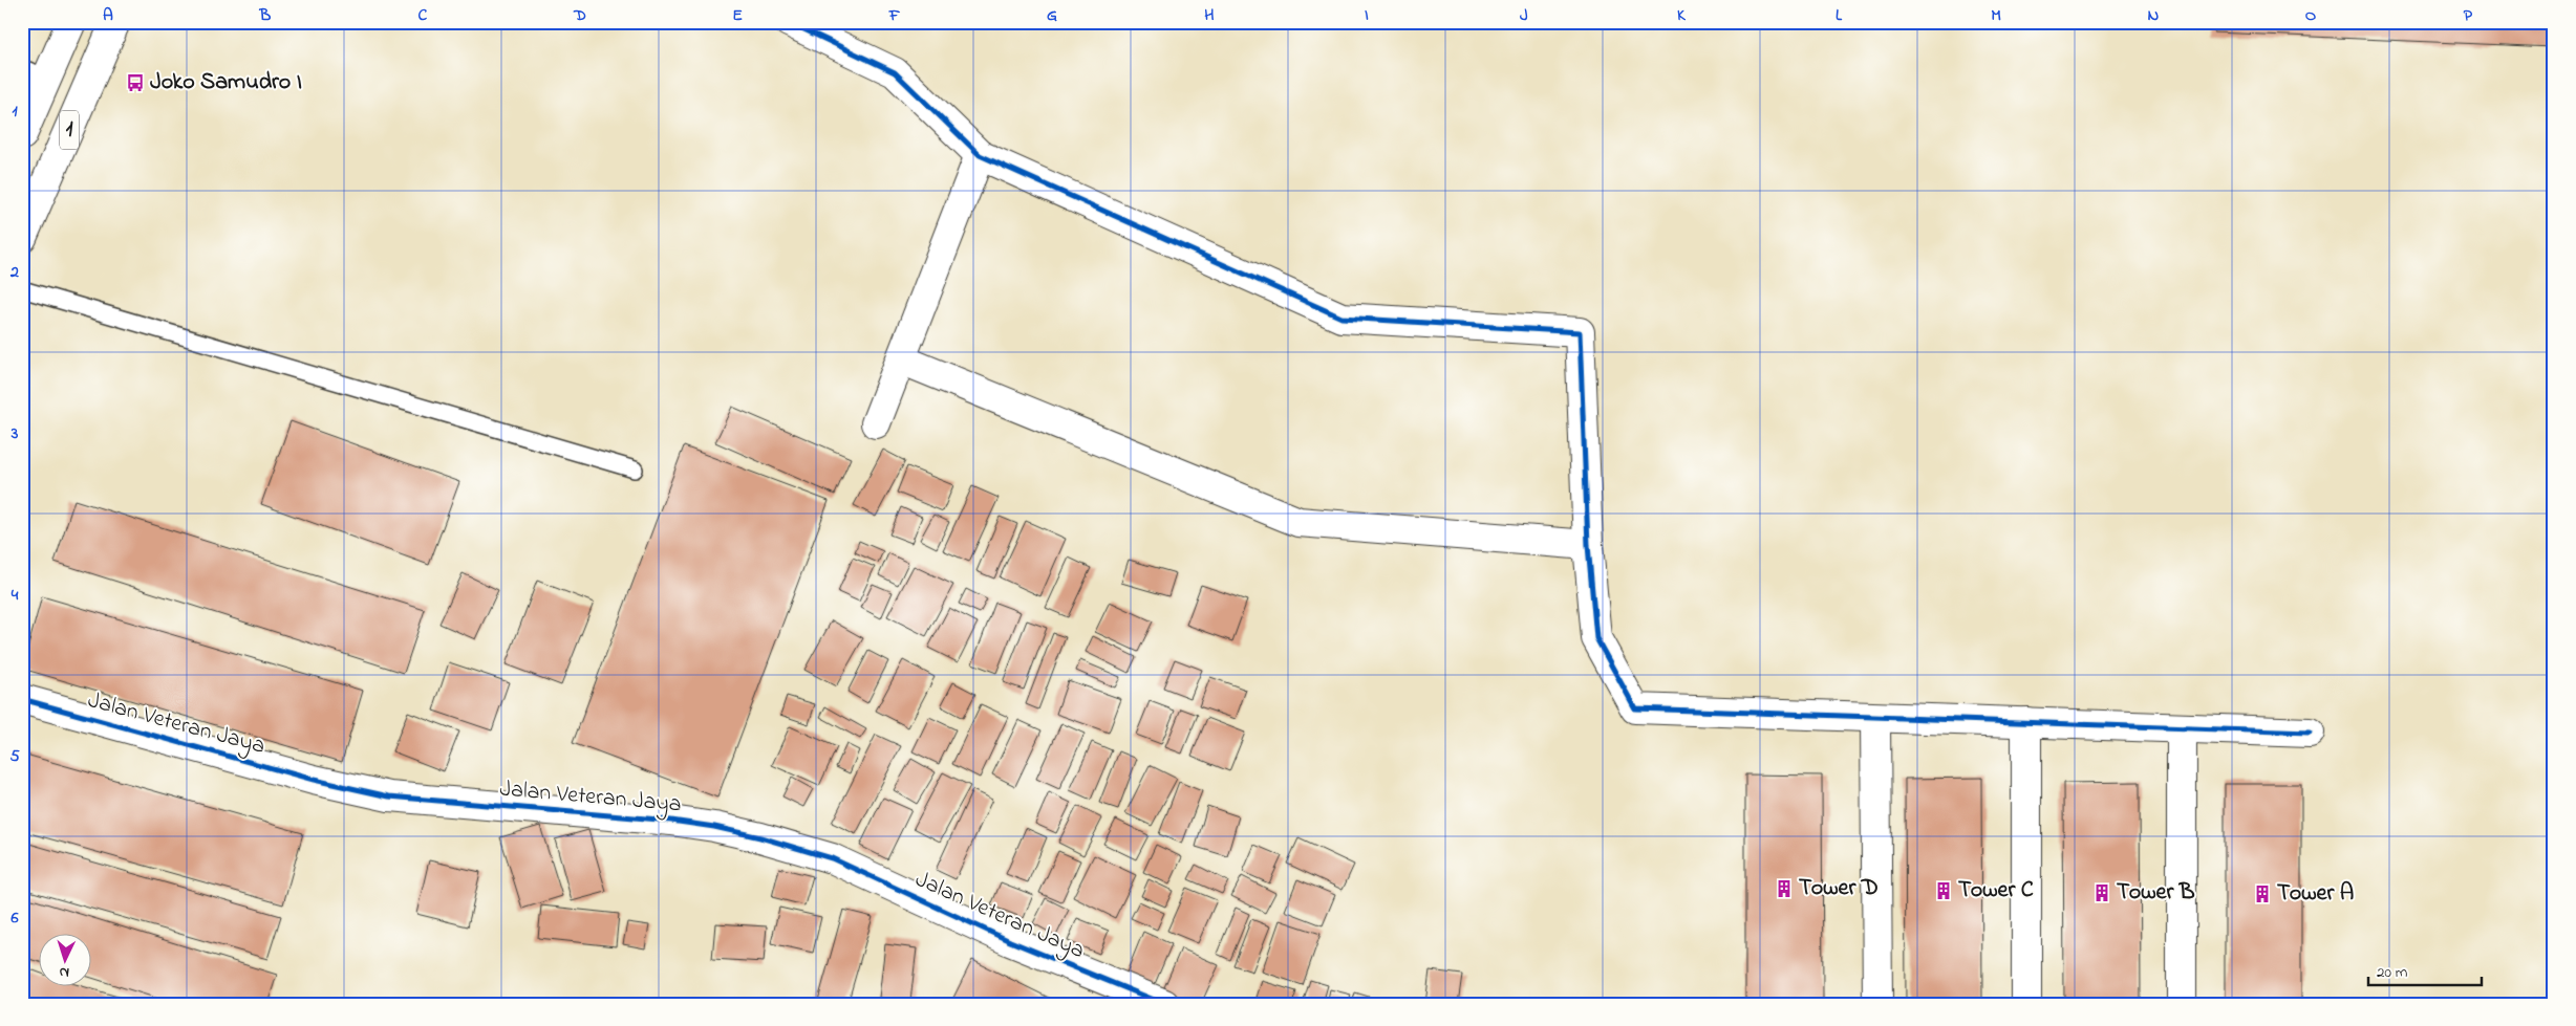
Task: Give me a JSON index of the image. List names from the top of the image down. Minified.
{"streets":{"main road":["1","Jalan Veteran Jaya"]},"places":{"bus stop":["Joko Samudro I"],"building":["Tower D","Tower C","Tower B","Tower A"]},"scale_bar":"20 m","north":"bottom","grid":{"columns":["A","B","C","D","E","F","G","H","I","J","K","L","M","N","O","P"],"rows":["1","2","3","4","5","6"]}}
